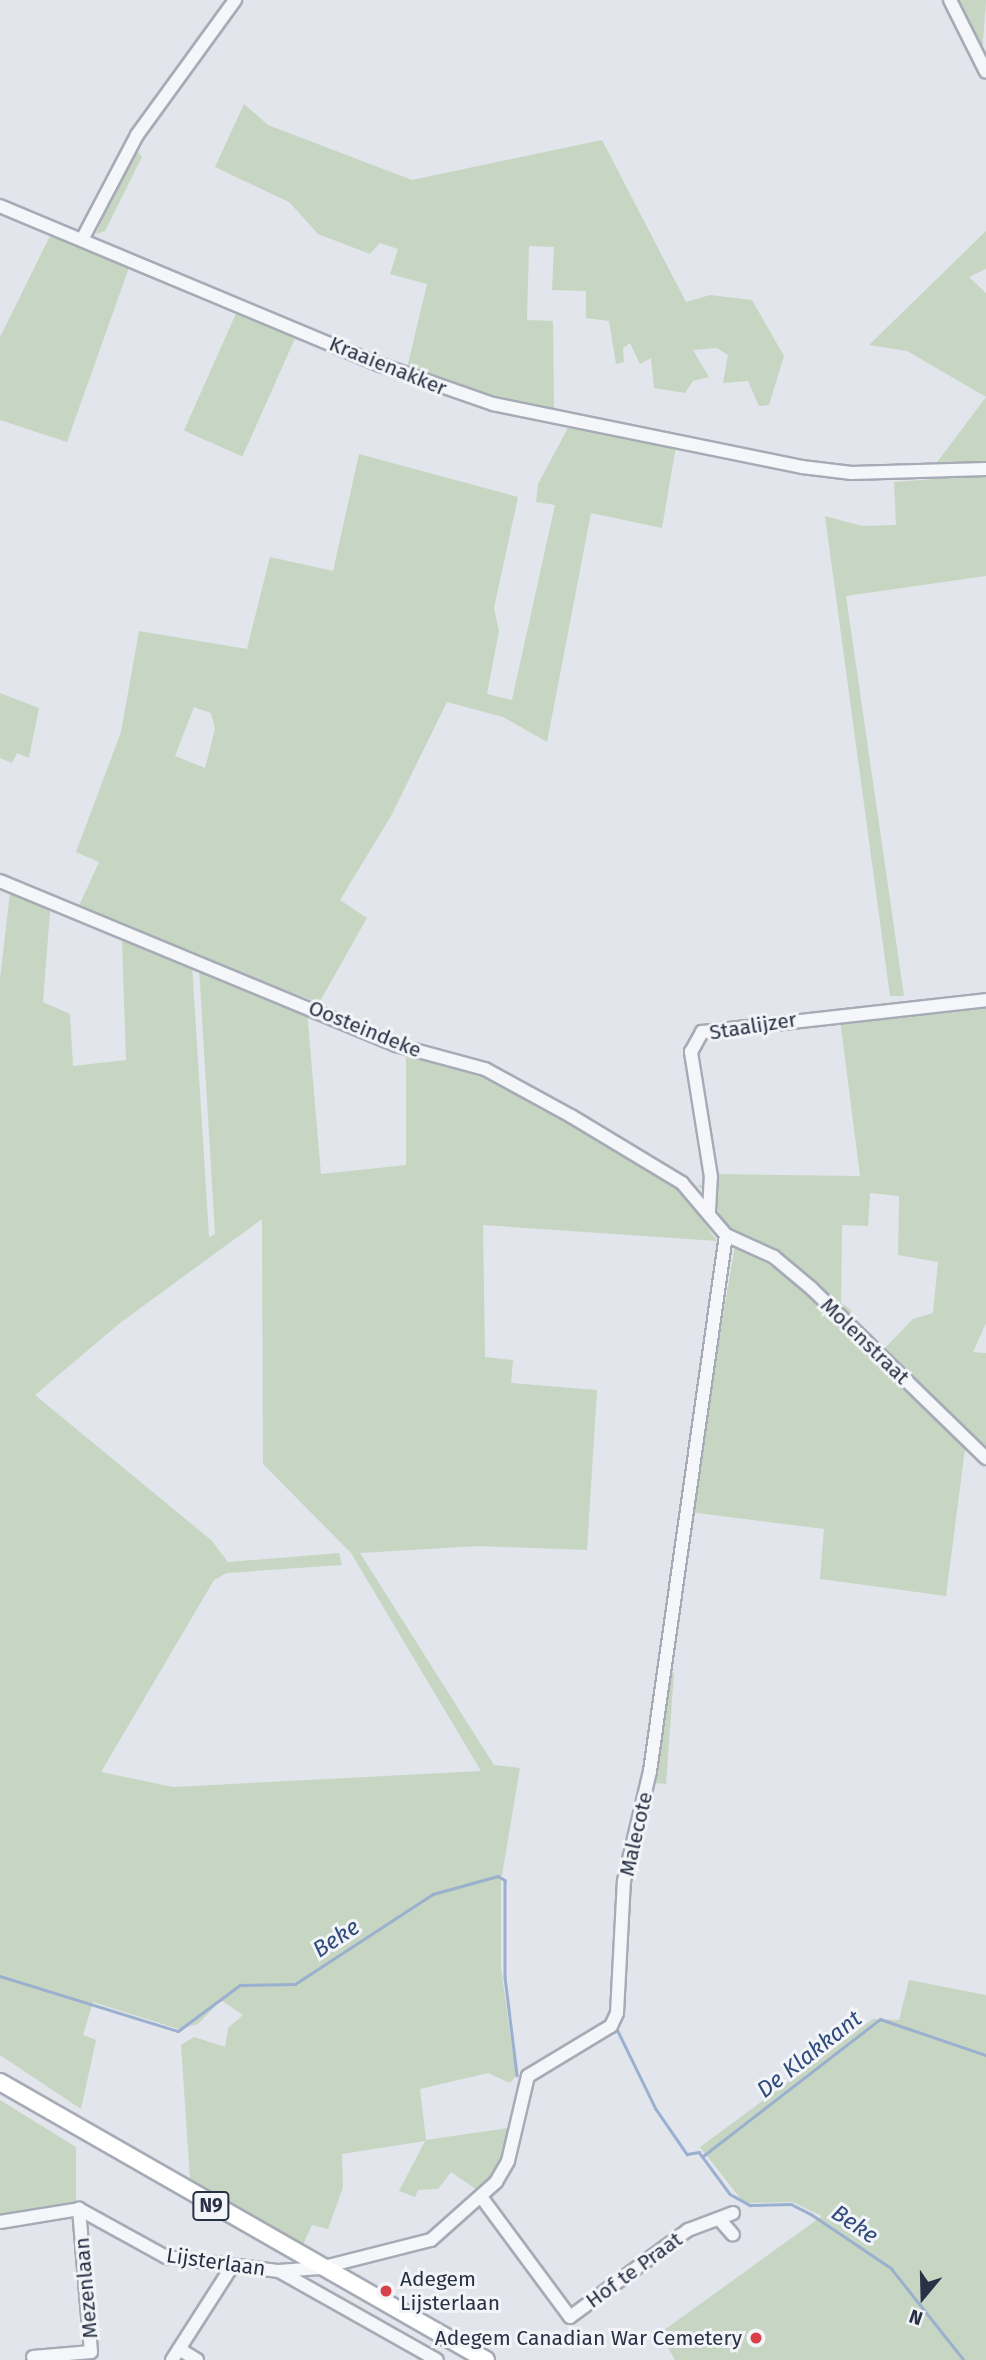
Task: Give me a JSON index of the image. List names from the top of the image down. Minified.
{"streets":{"main road":["N9"],"street":["Kraaienakker","Staalijzer","Oosteindeke","Molenstraat","Malecote","Lijsterlaan","Hof te Praat","Mezenlaan"]},"crossings":[["Staalijzer","Oosteindeke"],["Oosteindeke","Molenstraat"],["Oosteindeke","Malecote"],["Molenstraat","Malecote"],["Malecote","N9"],["Malecote","Lijsterlaan"],["Malecote","Hof te Praat"],["N9","Lijsterlaan"],["Lijsterlaan","Mezenlaan"]],"water":["Beke","De Klakkant"],"places":["Adegem Lijsterlaan","Adegem Canadian War Cemetery"],"north":"bottom"}
